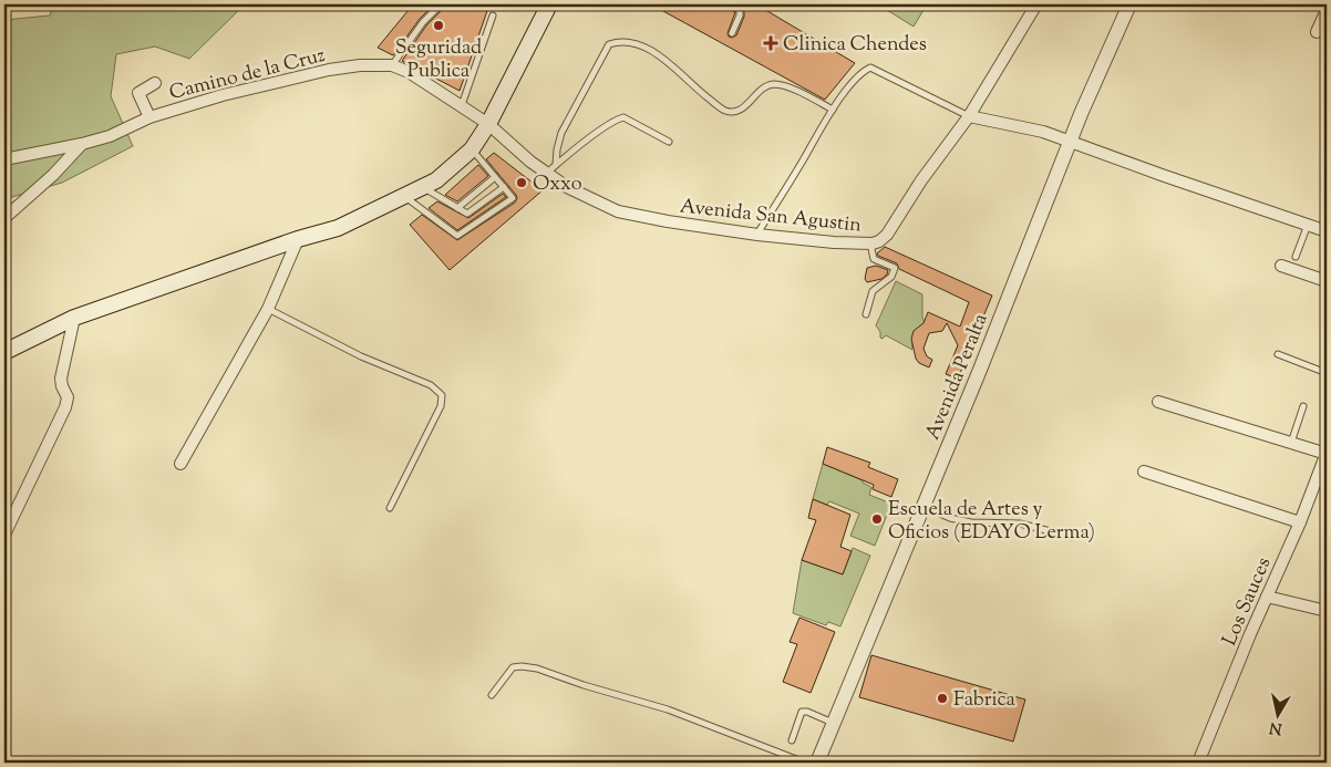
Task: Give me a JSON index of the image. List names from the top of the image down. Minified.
{"streets":{"street":["Camino de la Cruz","Avenida San Agustin","Avenida Peralta","Los Sauces"]},"crossings":[["Camino de la Cruz","Avenida San Agustin"]],"places":{"other":["Seguridad Publica","Oxxo","Escuela de Artes y Oficios (EDAYO Lerma)","Fabrica"],"health":["Clinica Chendes"]},"north":"bottom"}
